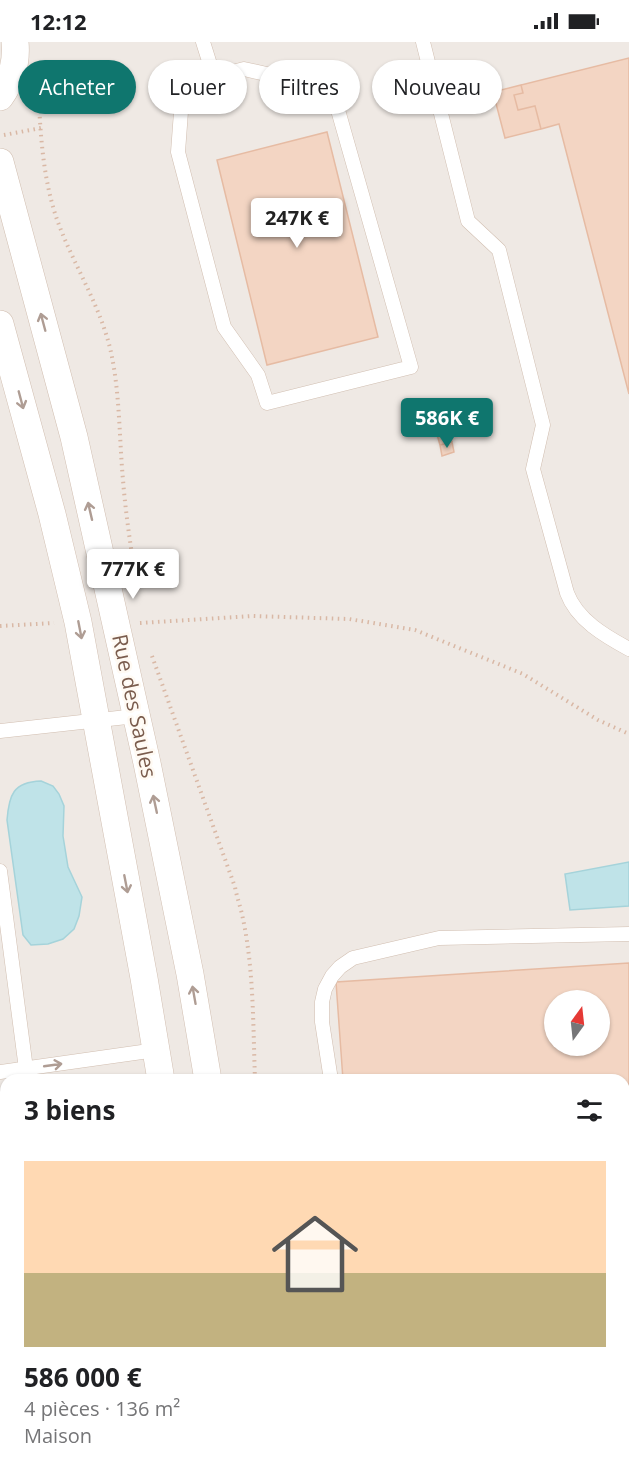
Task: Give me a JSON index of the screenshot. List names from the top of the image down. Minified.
{"streets":{"street":["Rue des Saules"]},"north":"top","page":{"status":"12:12","chip":["Acheter","Louer","Filtres","Nouveau"],"price":["247K €","586K €","777K €"],"heading":"3 biens","list":[{"name":"586 000 €","note":"4 pièces · 136 m² · Maison"}]}}
